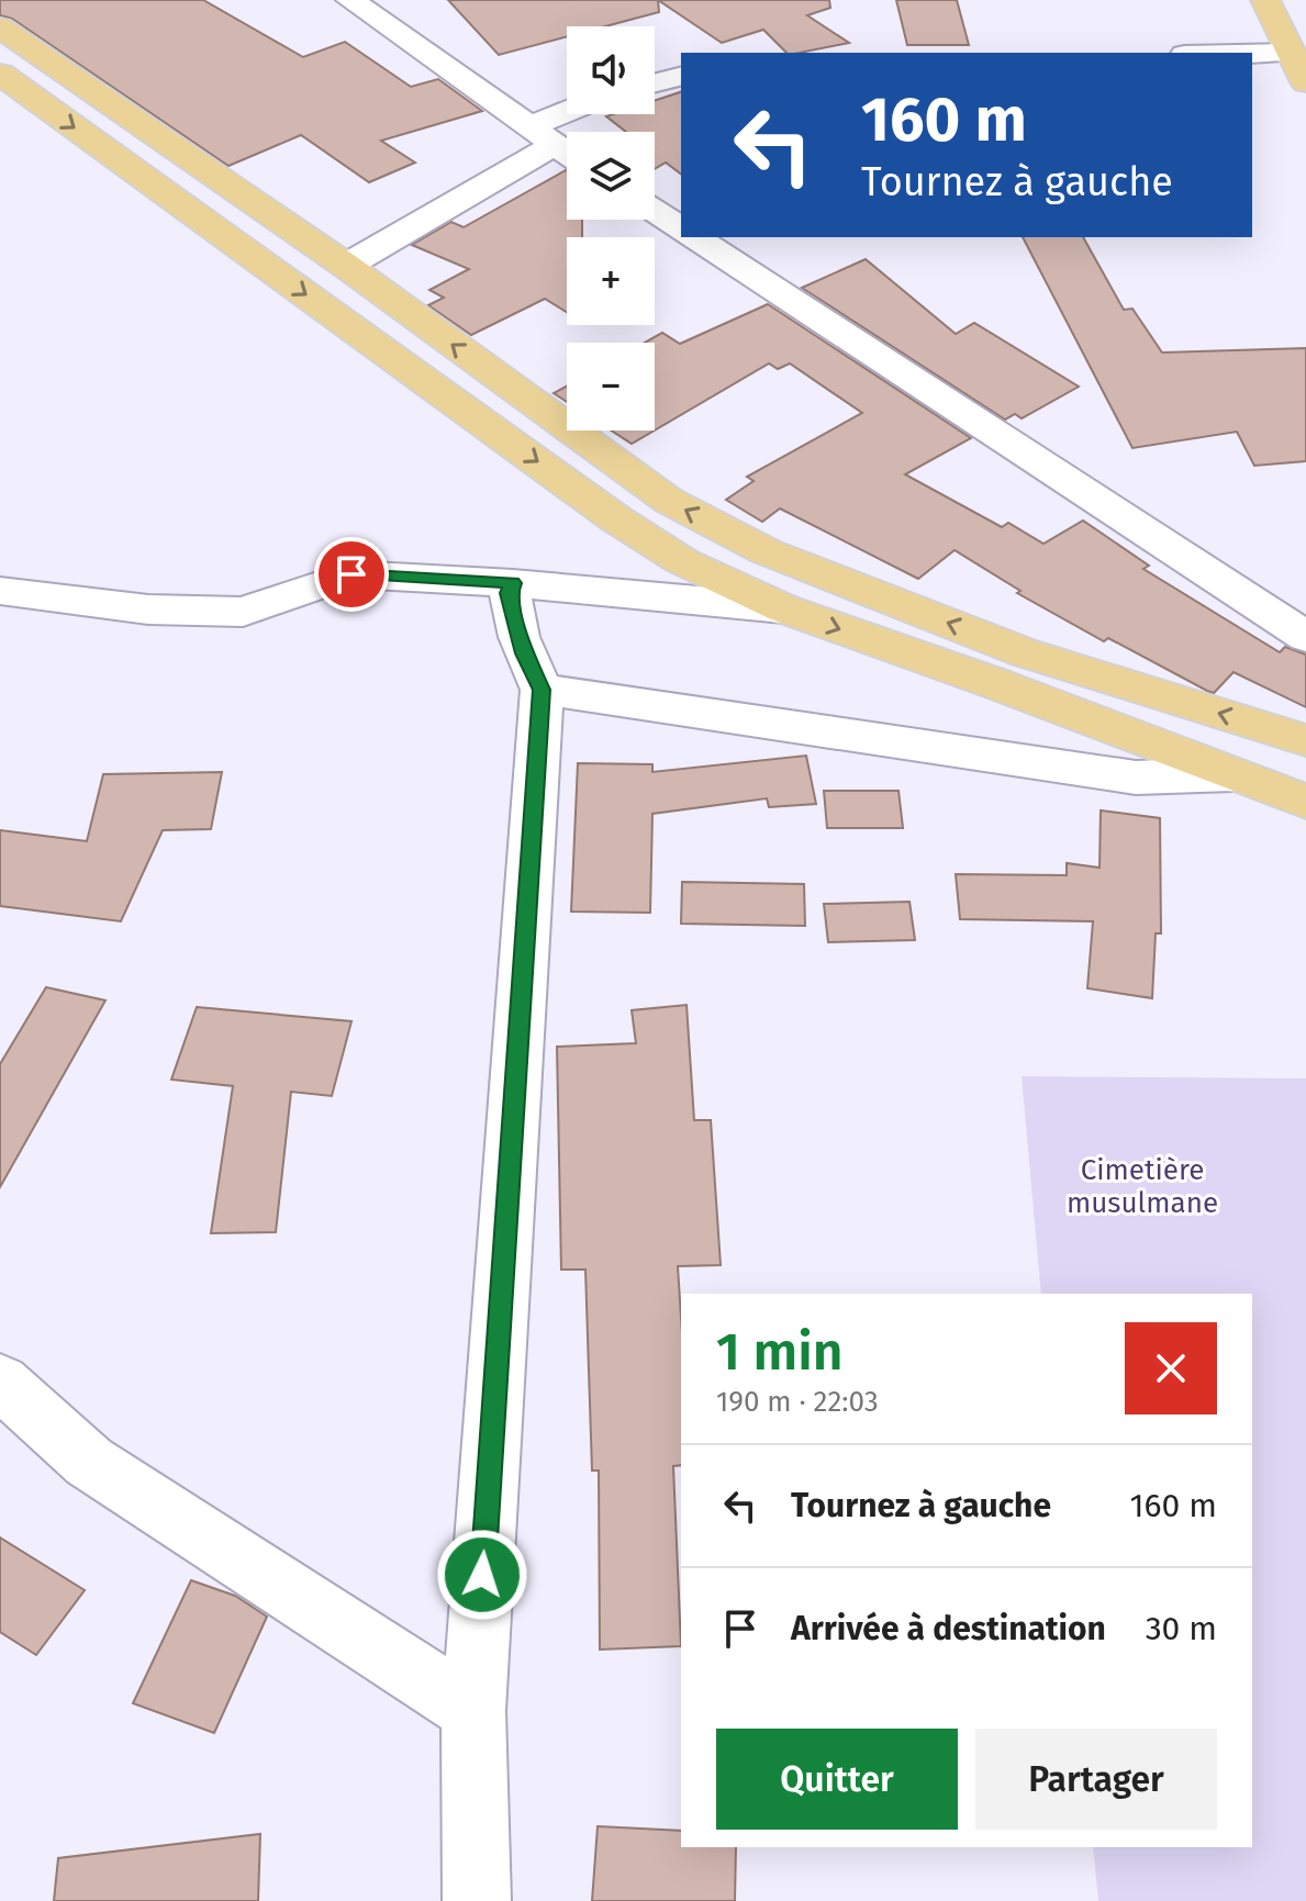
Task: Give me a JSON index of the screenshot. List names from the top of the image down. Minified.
{"parks":["Cimetière musulmane"],"page":{"map_buttons":["+","−"],"turn":["160 m","Tournez à gauche"],"heading":["1 min","190 m · 22:03"],"list":[{"name":"Tournez à gauche","value":"160 m"},{"name":"Arrivée à destination","value":"30 m"}],"buttons":["Quitter","Partager"]}}
